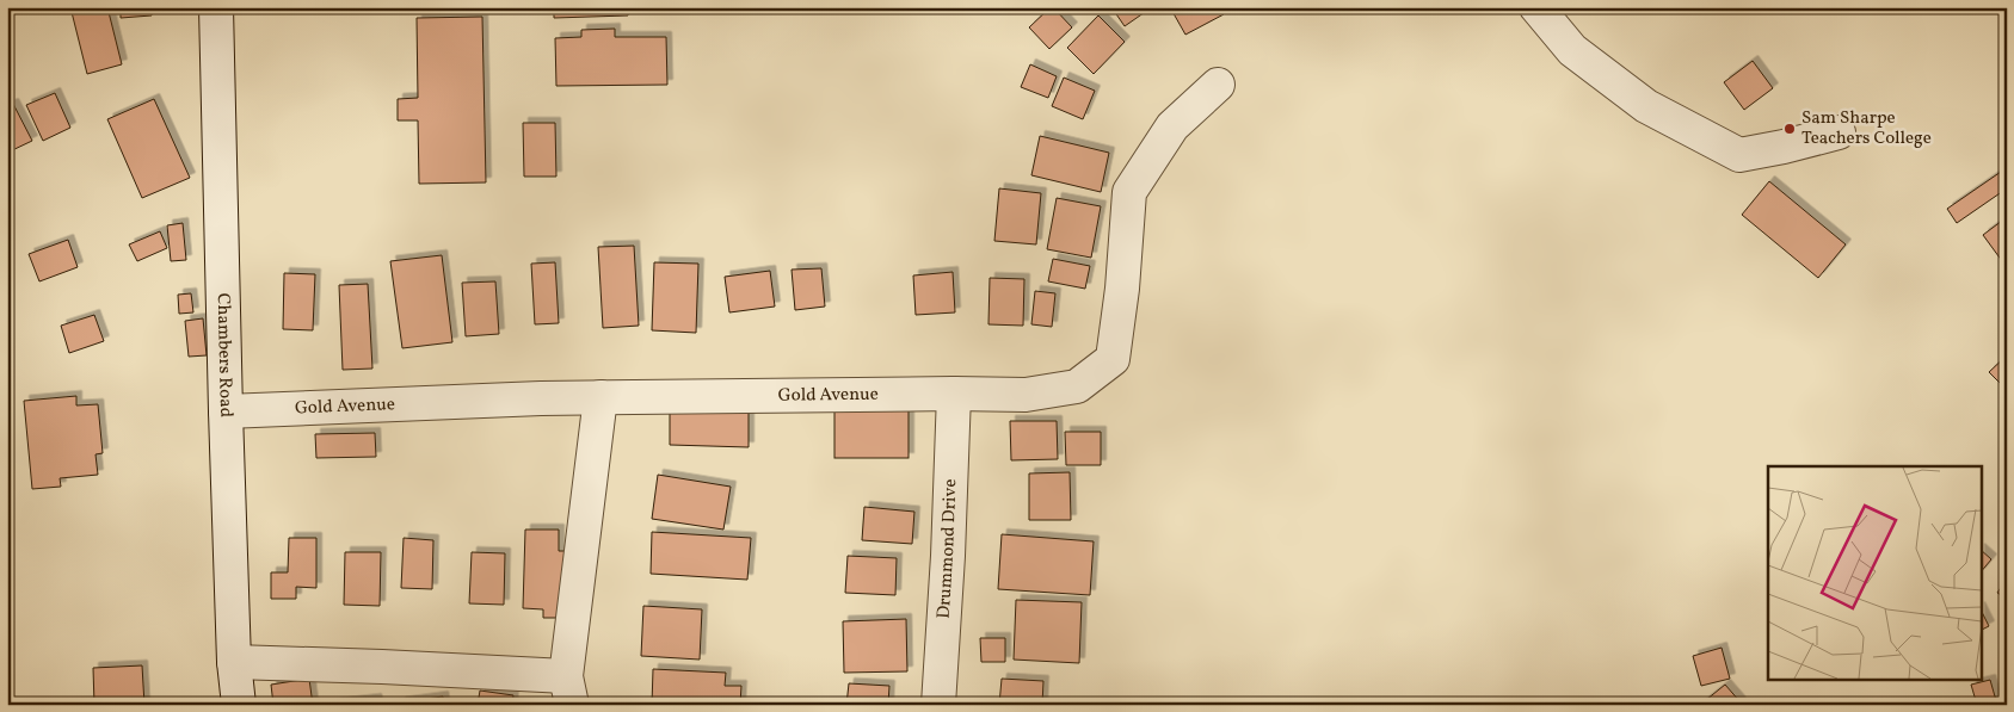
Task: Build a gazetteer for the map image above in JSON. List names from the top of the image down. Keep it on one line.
{"streets":{"street":["Chambers Road","Gold Avenue","Drummond Drive"]},"crossings":[["Chambers Road","Gold Avenue"],["Gold Avenue","Drummond Drive"]],"places":["Sam Sharpe Teachers College"]}
